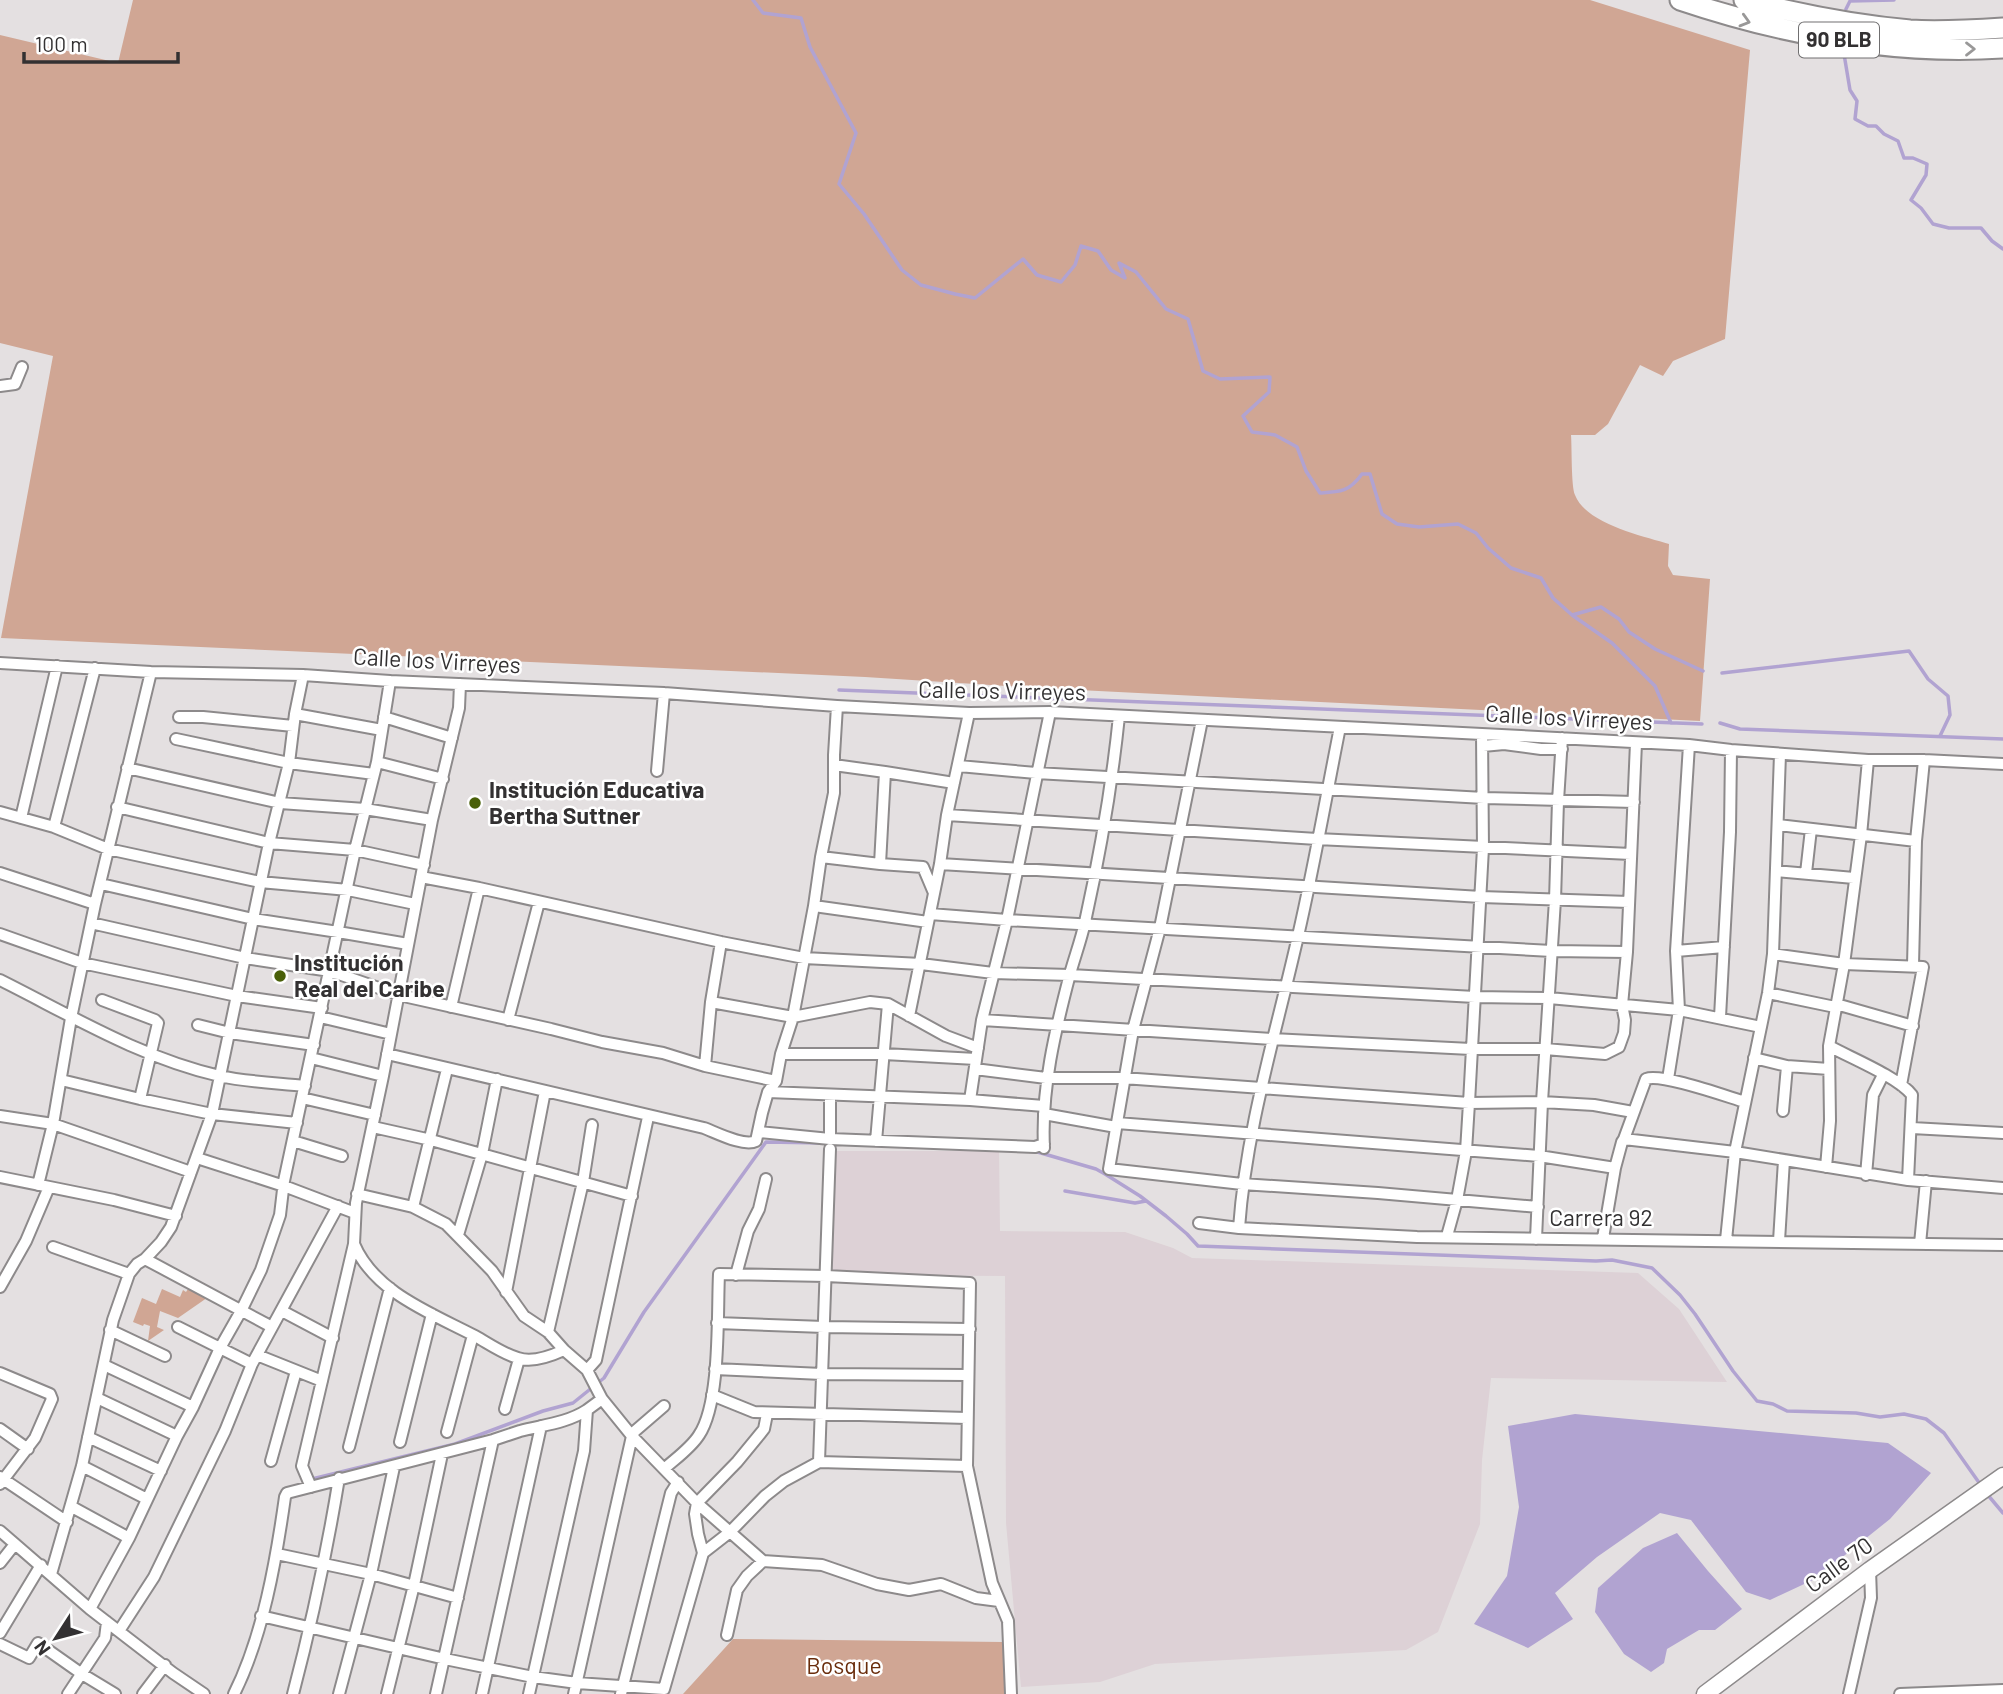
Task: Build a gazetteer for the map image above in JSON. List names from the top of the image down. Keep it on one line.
{"streets":{"highway":["90 BLB"],"street":["Calle los Virreyes","Carrera 92","Calle 70"]},"parks":["Bosque"],"places":["Institución Educativa Bertha Suttner","Institución Real del Caribe"],"scale_bar":"100 m","north":"bottom left"}
